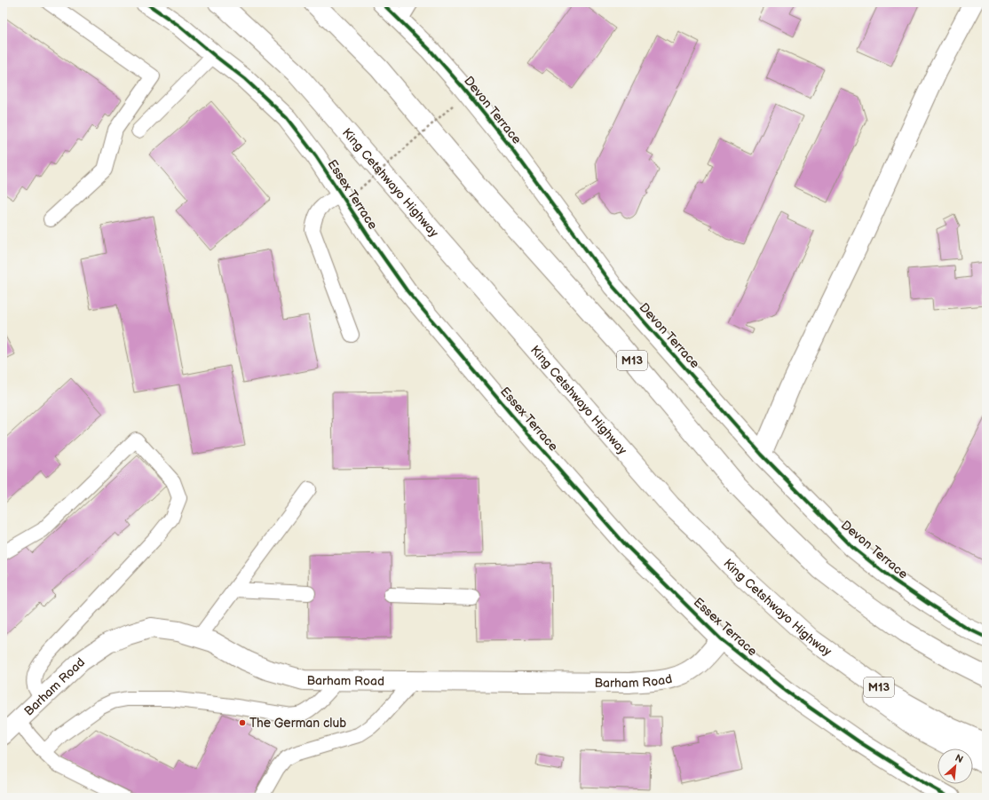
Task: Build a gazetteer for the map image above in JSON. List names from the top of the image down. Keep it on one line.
{"streets":{"main road":["Devon Terrace","King Cetshwayo Highway","Essex Terrace","M13","Barham Road"]},"crossings":[["Essex Terrace","Barham Road"]],"places":["The German club"],"north":"top right"}
